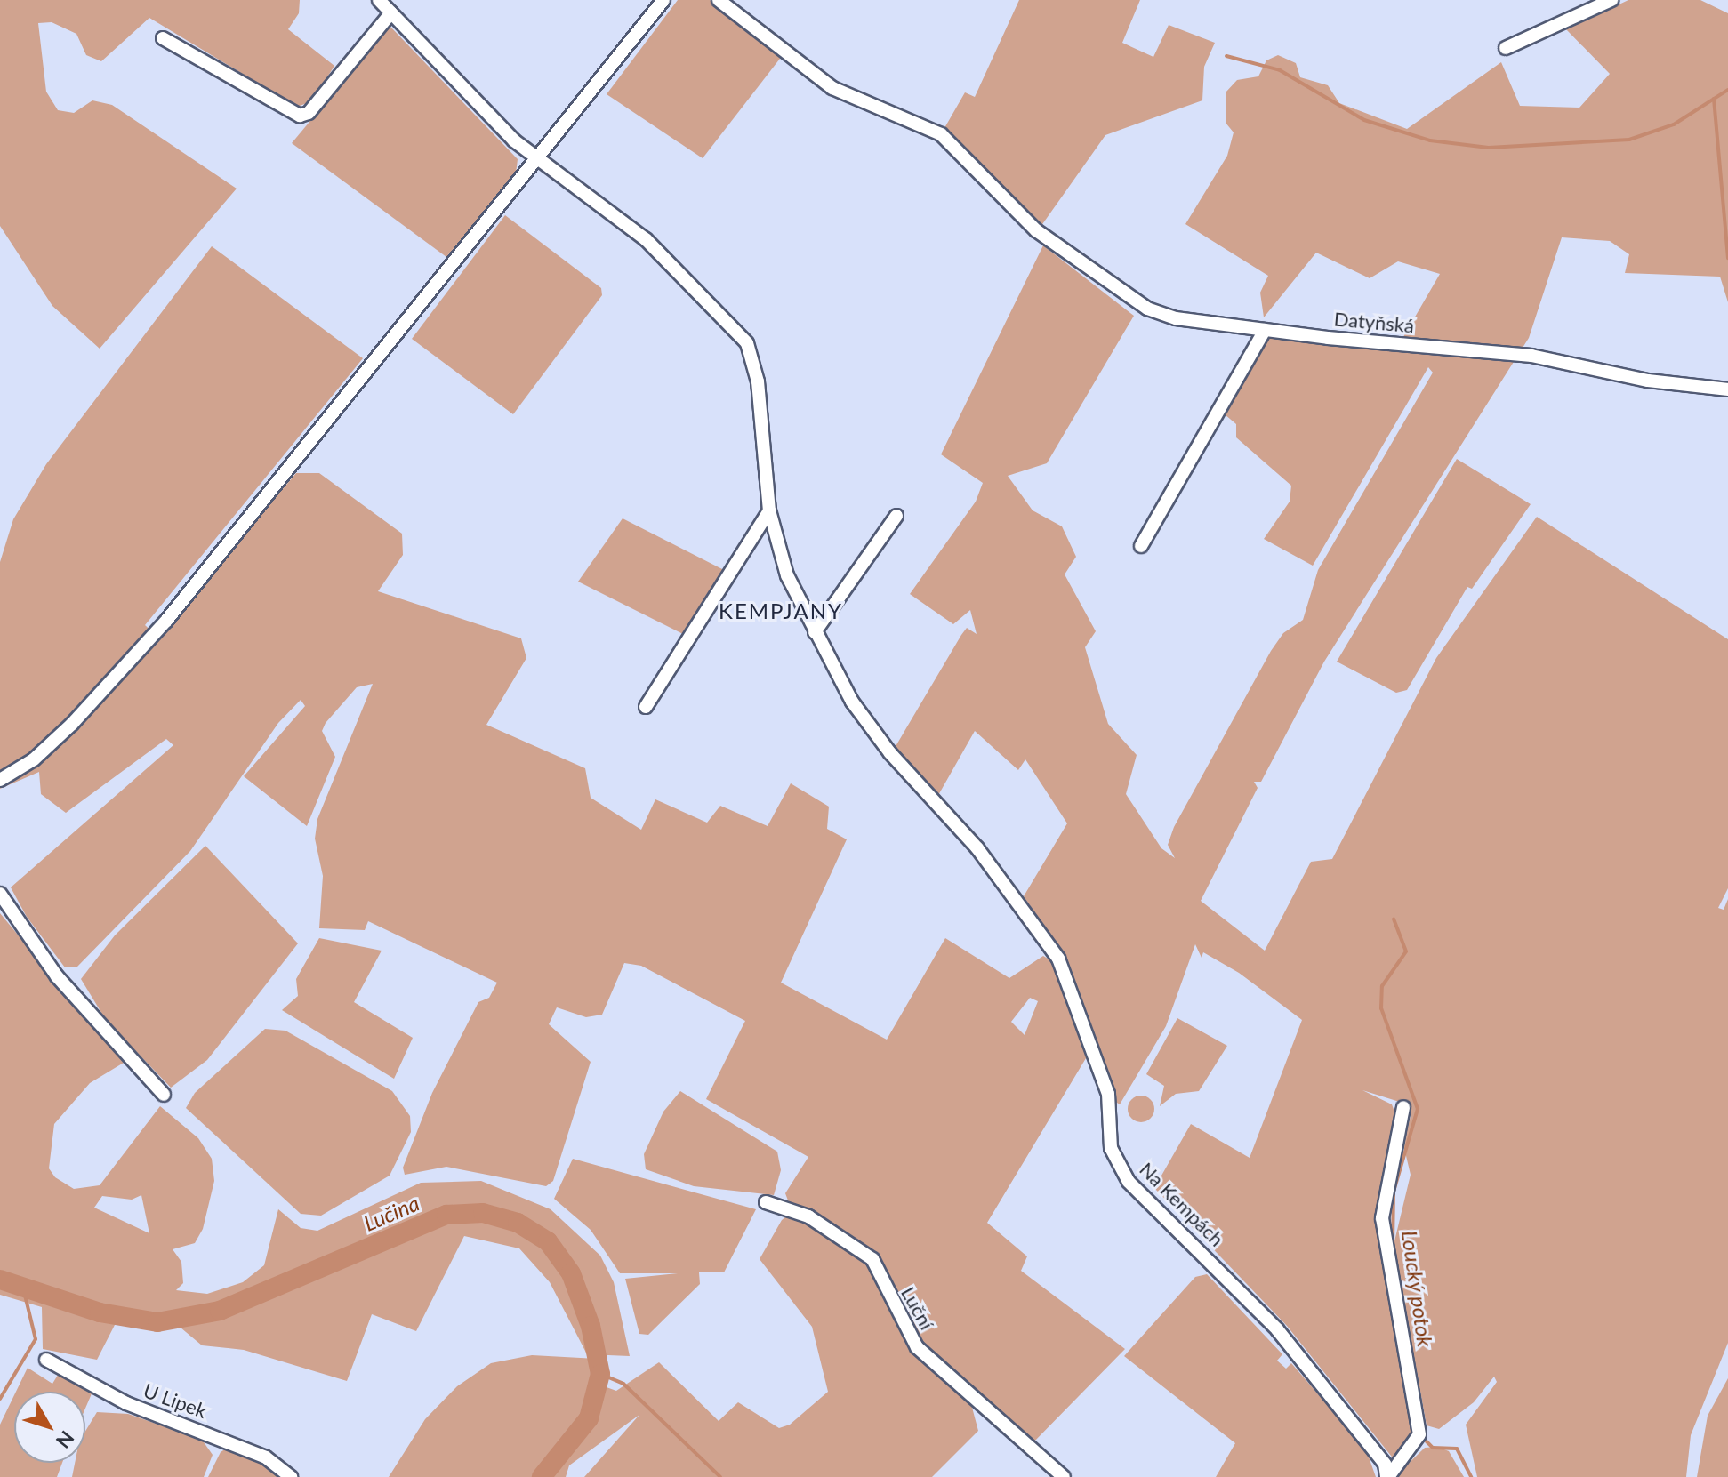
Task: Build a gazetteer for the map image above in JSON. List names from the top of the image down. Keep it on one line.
{"streets":{"street":["Datyňská","Na Kempách","Luční","U Lipek"]},"districts":["KEMPJANY"],"water":["Lučina","Loucký potok"],"north":"bottom right"}
